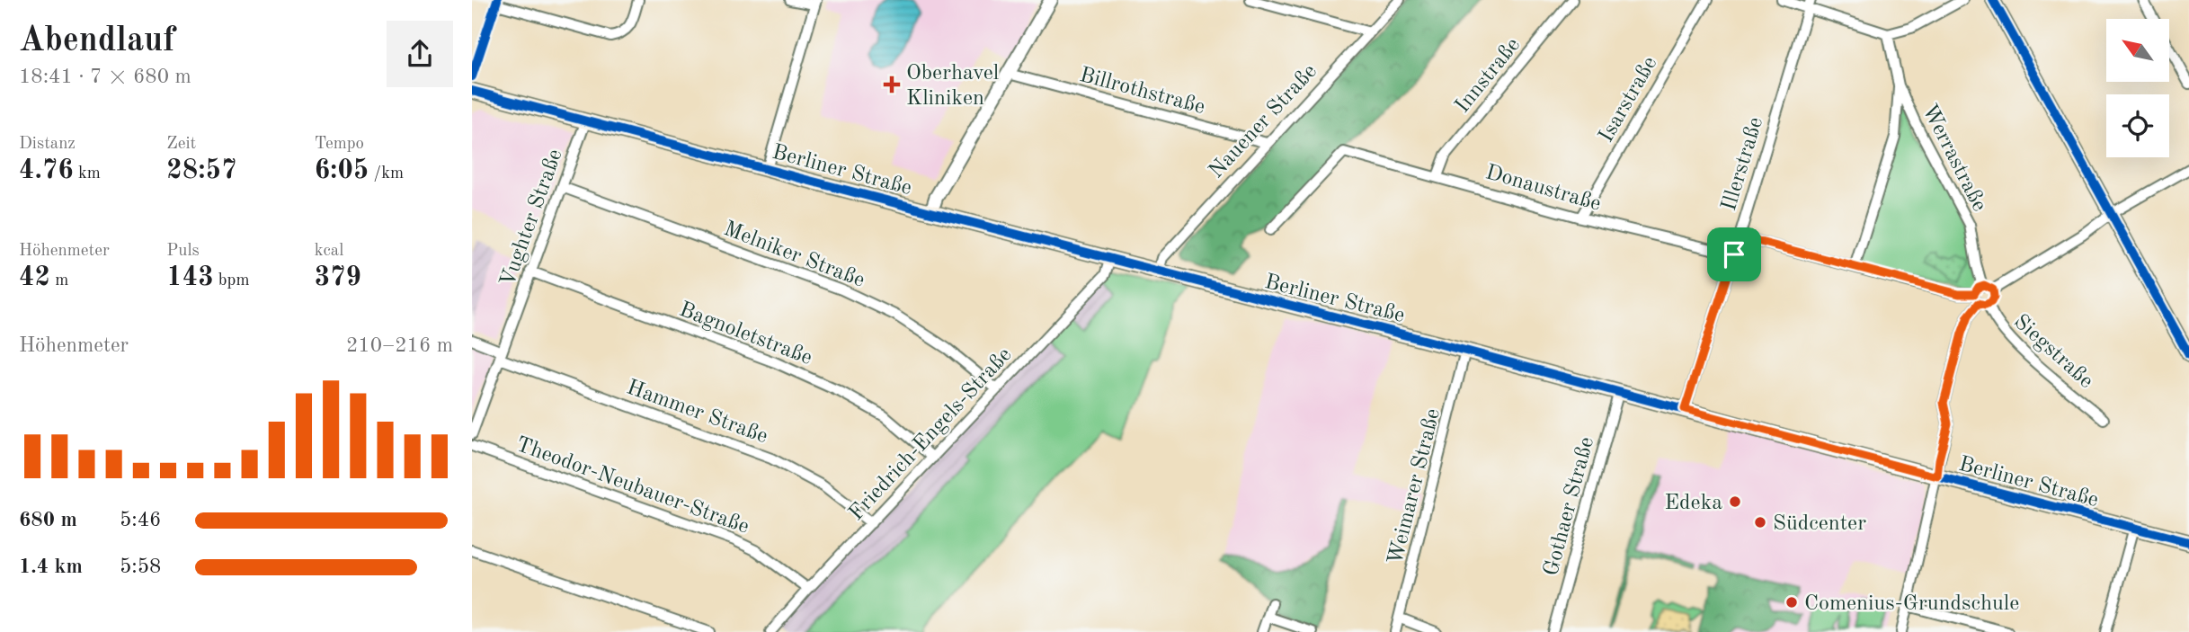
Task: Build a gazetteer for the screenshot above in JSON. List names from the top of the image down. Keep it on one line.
{"streets":{"main road":["Berliner Straße"],"street":["Innstraße","Billrothstraße","Isarstraße","Nauener Straße","Werrastraße","Illerstraße","Donaustraße","Vughter Straße","Melniker Straße","Bagnoletstraße","Siegstraße","Hammer Straße","Friedrich-Engels-Straße","Theodor-Neubauer-Straße","Weimarer Straße","Gothaer Straße"]},"crossings":[["Innstraße","Donaustraße"],["Billrothstraße","Nauener Straße"],["Isarstraße","Donaustraße"],["Nauener Straße","Berliner Straße"],["Illerstraße","Berliner Straße"],["Illerstraße","Donaustraße"],["Berliner Straße","Vughter Straße"],["Berliner Straße","Friedrich-Engels-Straße"],["Berliner Straße","Weimarer Straße"],["Berliner Straße","Gothaer Straße"],["Vughter Straße","Melniker Straße"],["Vughter Straße","Bagnoletstraße"],["Vughter Straße","Hammer Straße"],["Melniker Straße","Friedrich-Engels-Straße"],["Bagnoletstraße","Friedrich-Engels-Straße"],["Hammer Straße","Friedrich-Engels-Straße"],["Friedrich-Engels-Straße","Theodor-Neubauer-Straße"]],"places":{"health":["Oberhavel Kliniken"],"other":["Edeka","Südcenter","Comenius-Grundschule"]},"north":"top left","page":{"heading":["Abendlauf","18:41 · 7 × 680 m"],"stats":[["Distanz","4.76 km"],["Zeit","28:57"],["Tempo","6:05 /km"],["Höhenmeter","42 m"],["Puls","143 bpm"],["kcal","379"]],"chart":["Höhenmeter","210–216 m"],"list":[{"name":"680 m","note":"5:46"},{"name":"1.4 km","note":"5:58"}]}}
